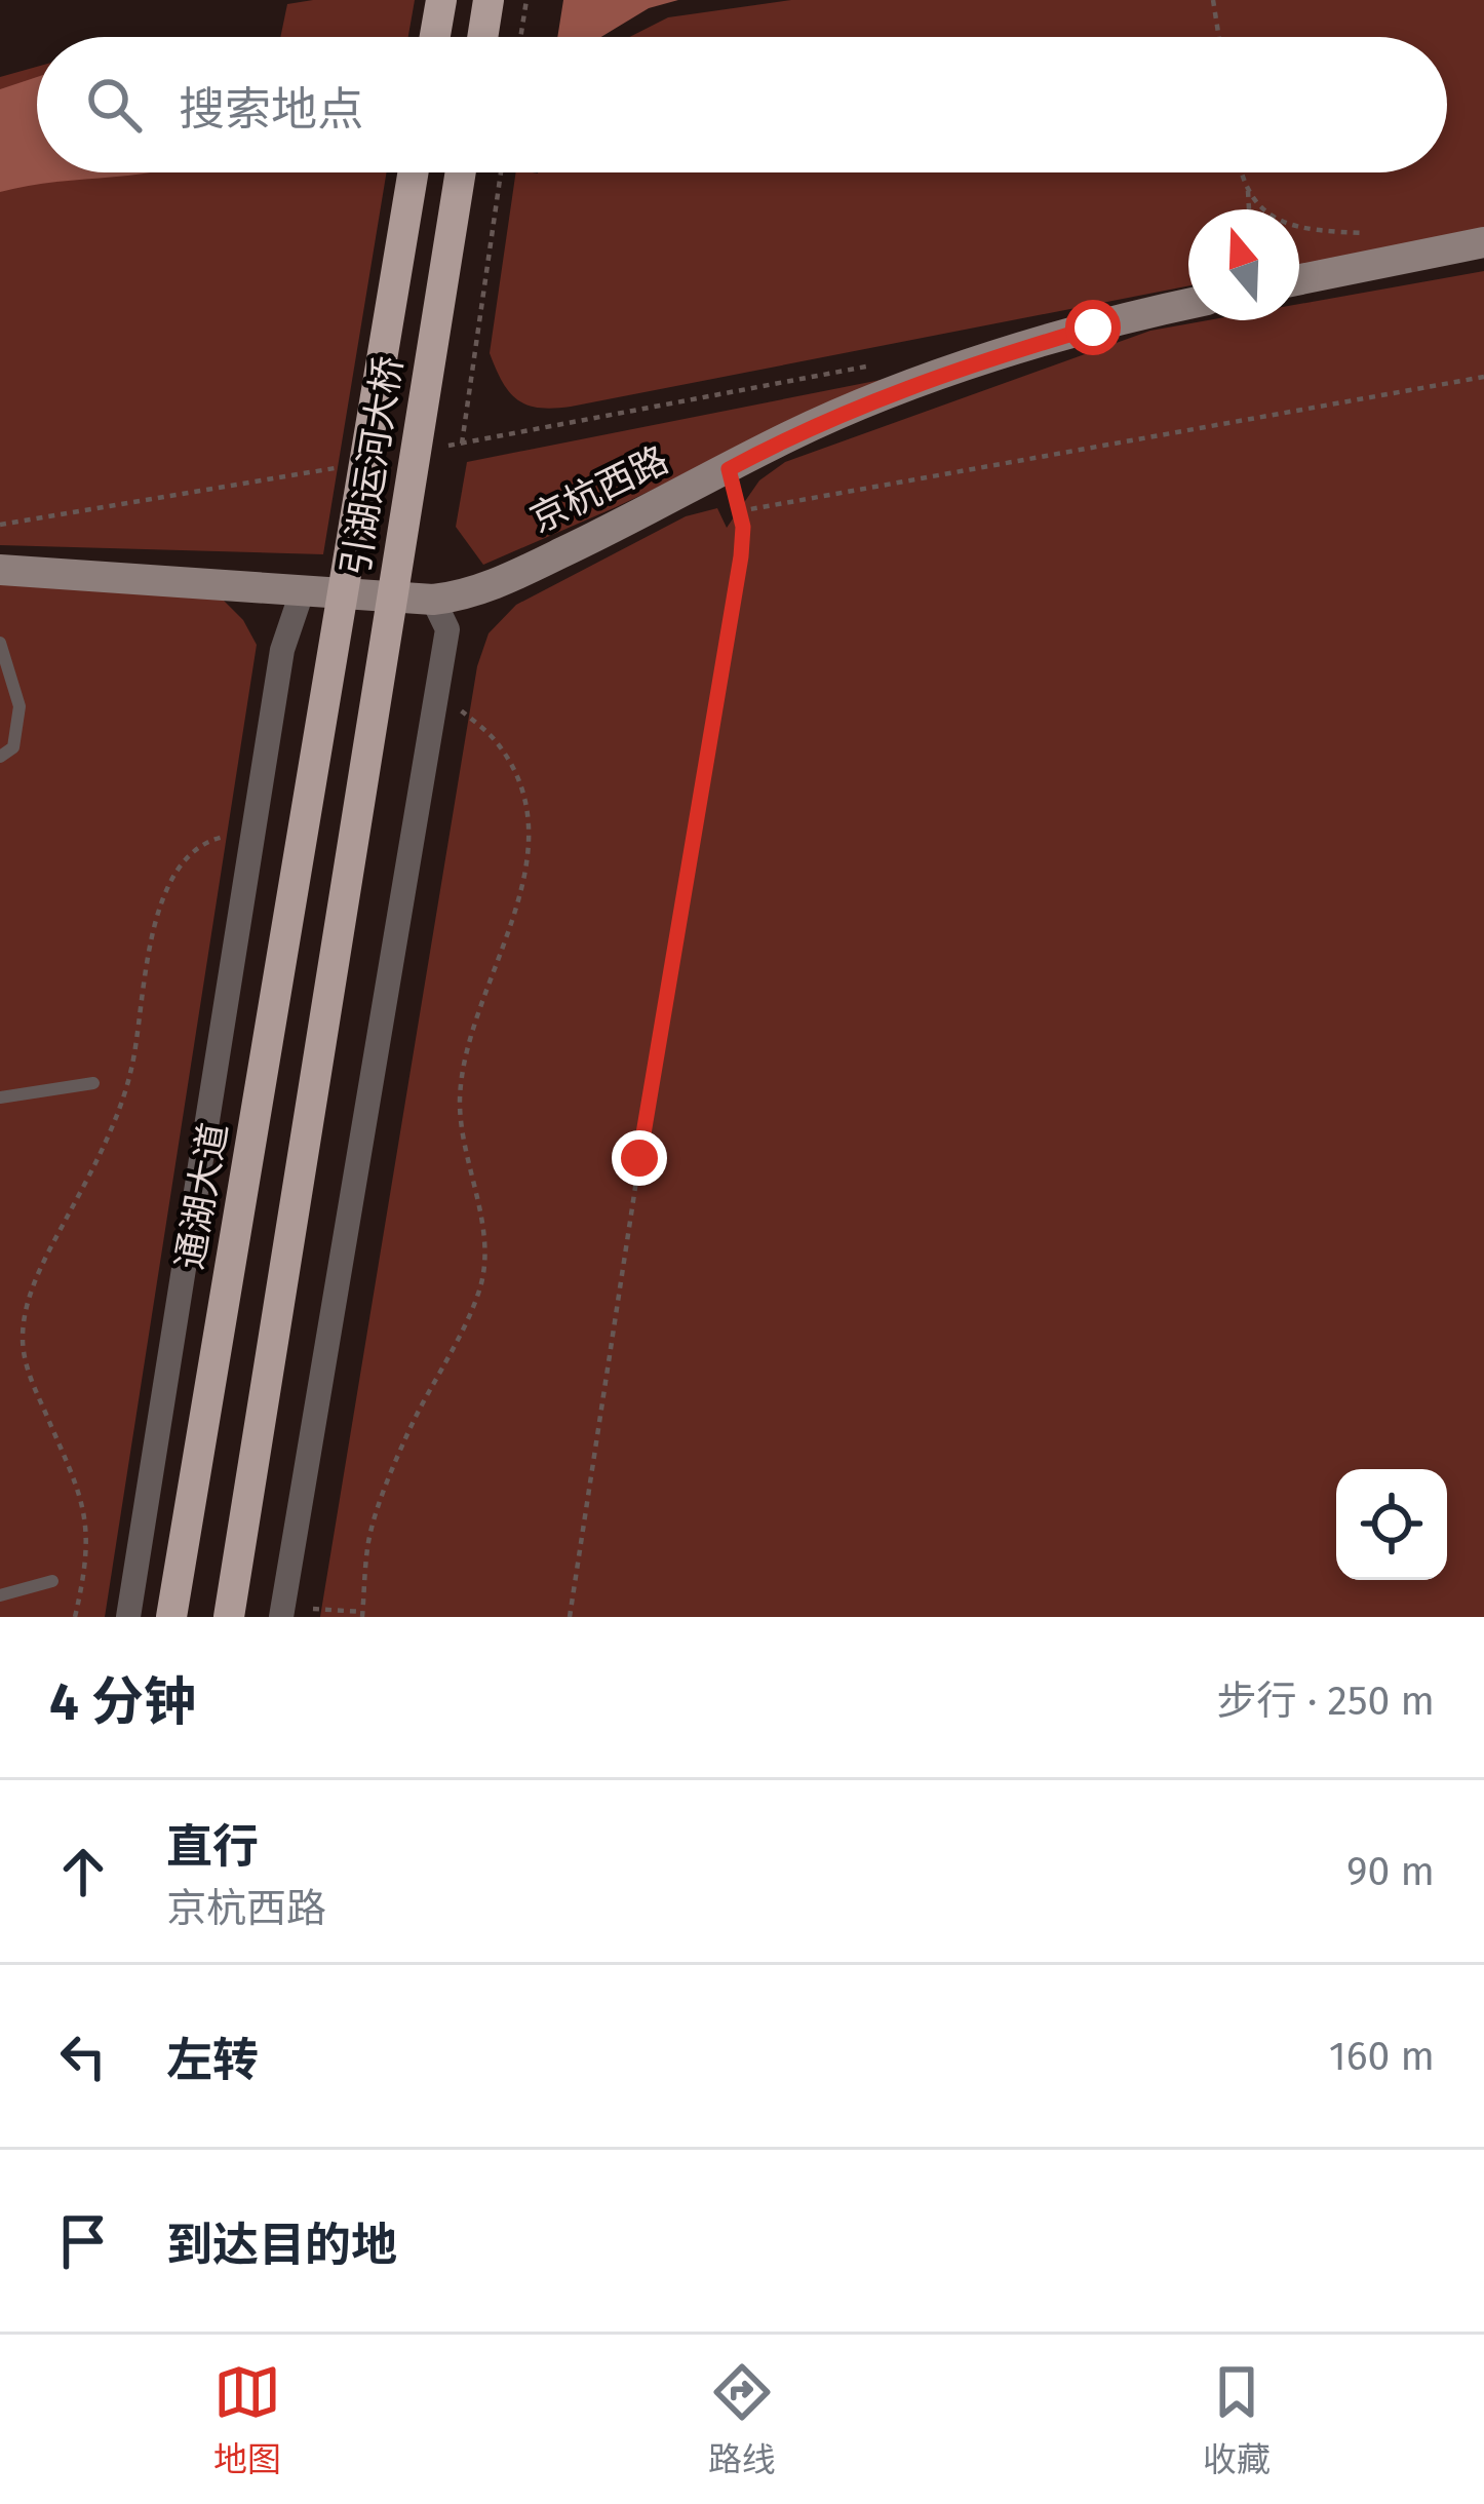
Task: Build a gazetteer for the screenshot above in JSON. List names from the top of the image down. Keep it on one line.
{"streets":{"main road":["引湖运河大桥","京杭西路","通湖大道"]},"crossings":[["引湖运河大桥","通湖大道"]],"north":"top","page":{"search":"搜索地点","heading":["4 分钟","步行 · 250 m"],"list":[["直行","京杭西路","90 m"],["左转","160 m"],"到达目的地"],"nav":["地图","路线","收藏"]}}
